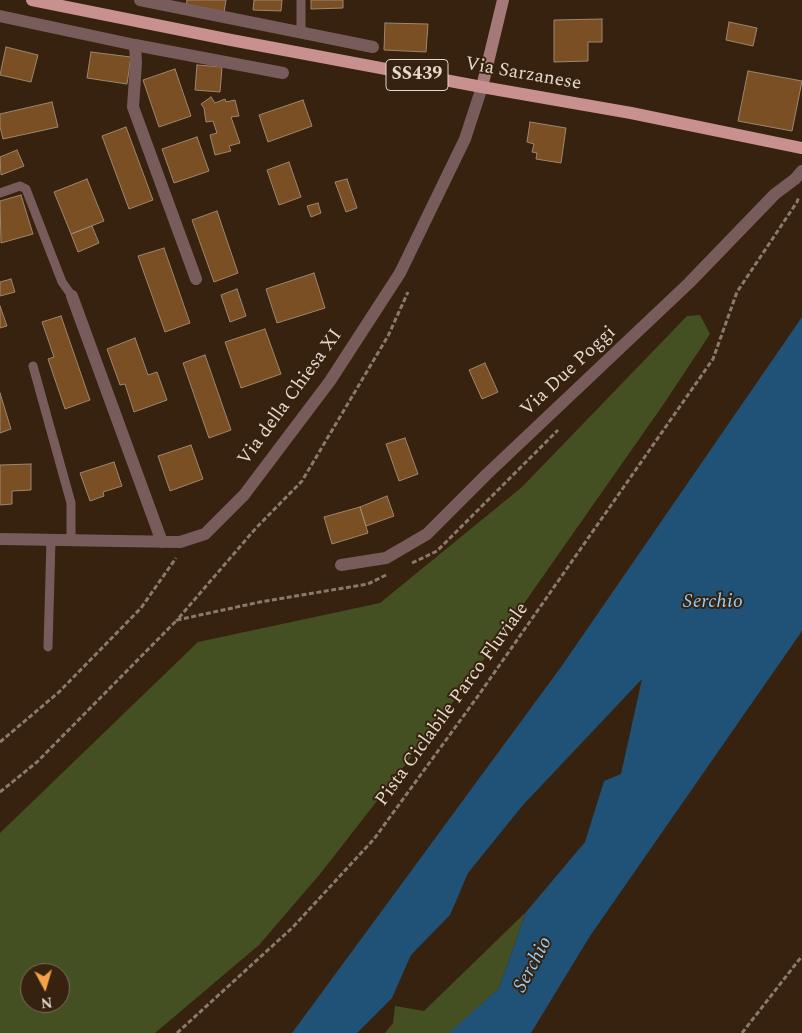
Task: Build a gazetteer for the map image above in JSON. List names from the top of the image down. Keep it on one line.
{"streets":{"main road":["SS439","Via Sarzanese"],"street":["Via Due Poggi","Via della Chiesa XI"],"path":["Pista Ciclabile Parco Fluviale"]},"crossings":[["Via Sarzanese","Via della Chiesa XI"]],"water":["Serchio"],"north":"bottom"}
